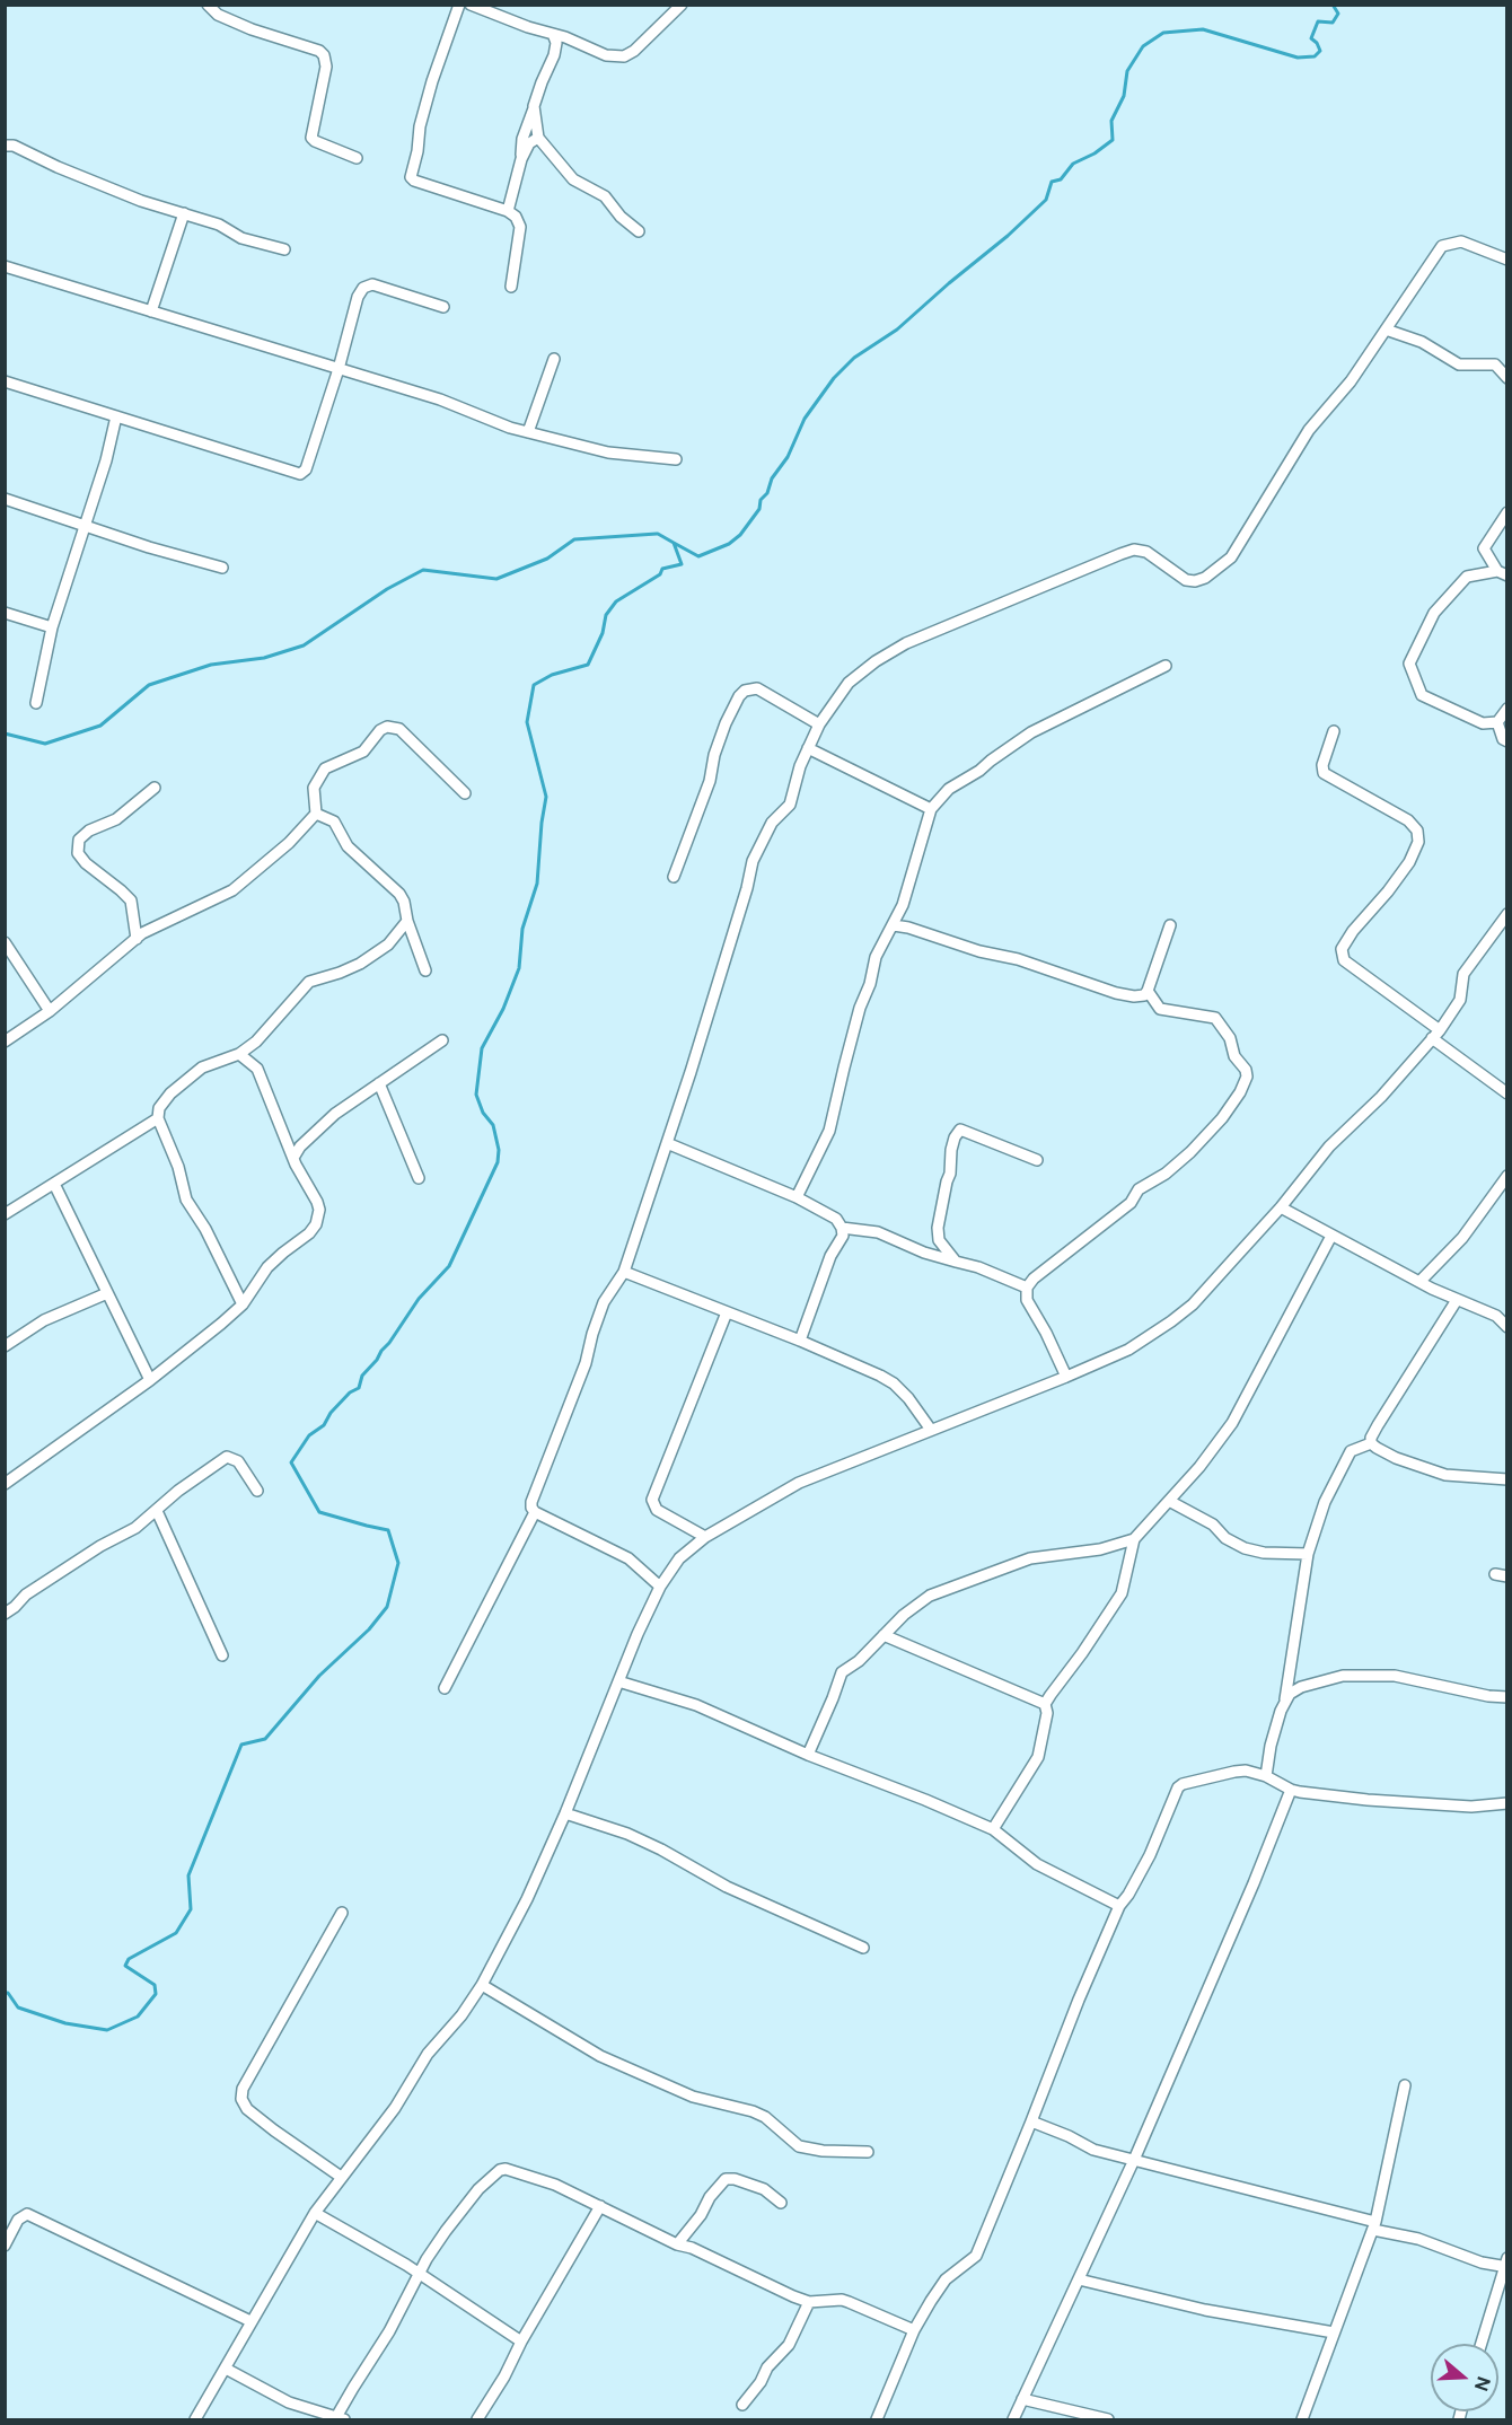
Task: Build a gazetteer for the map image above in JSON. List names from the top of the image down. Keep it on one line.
{"north":"right"}
